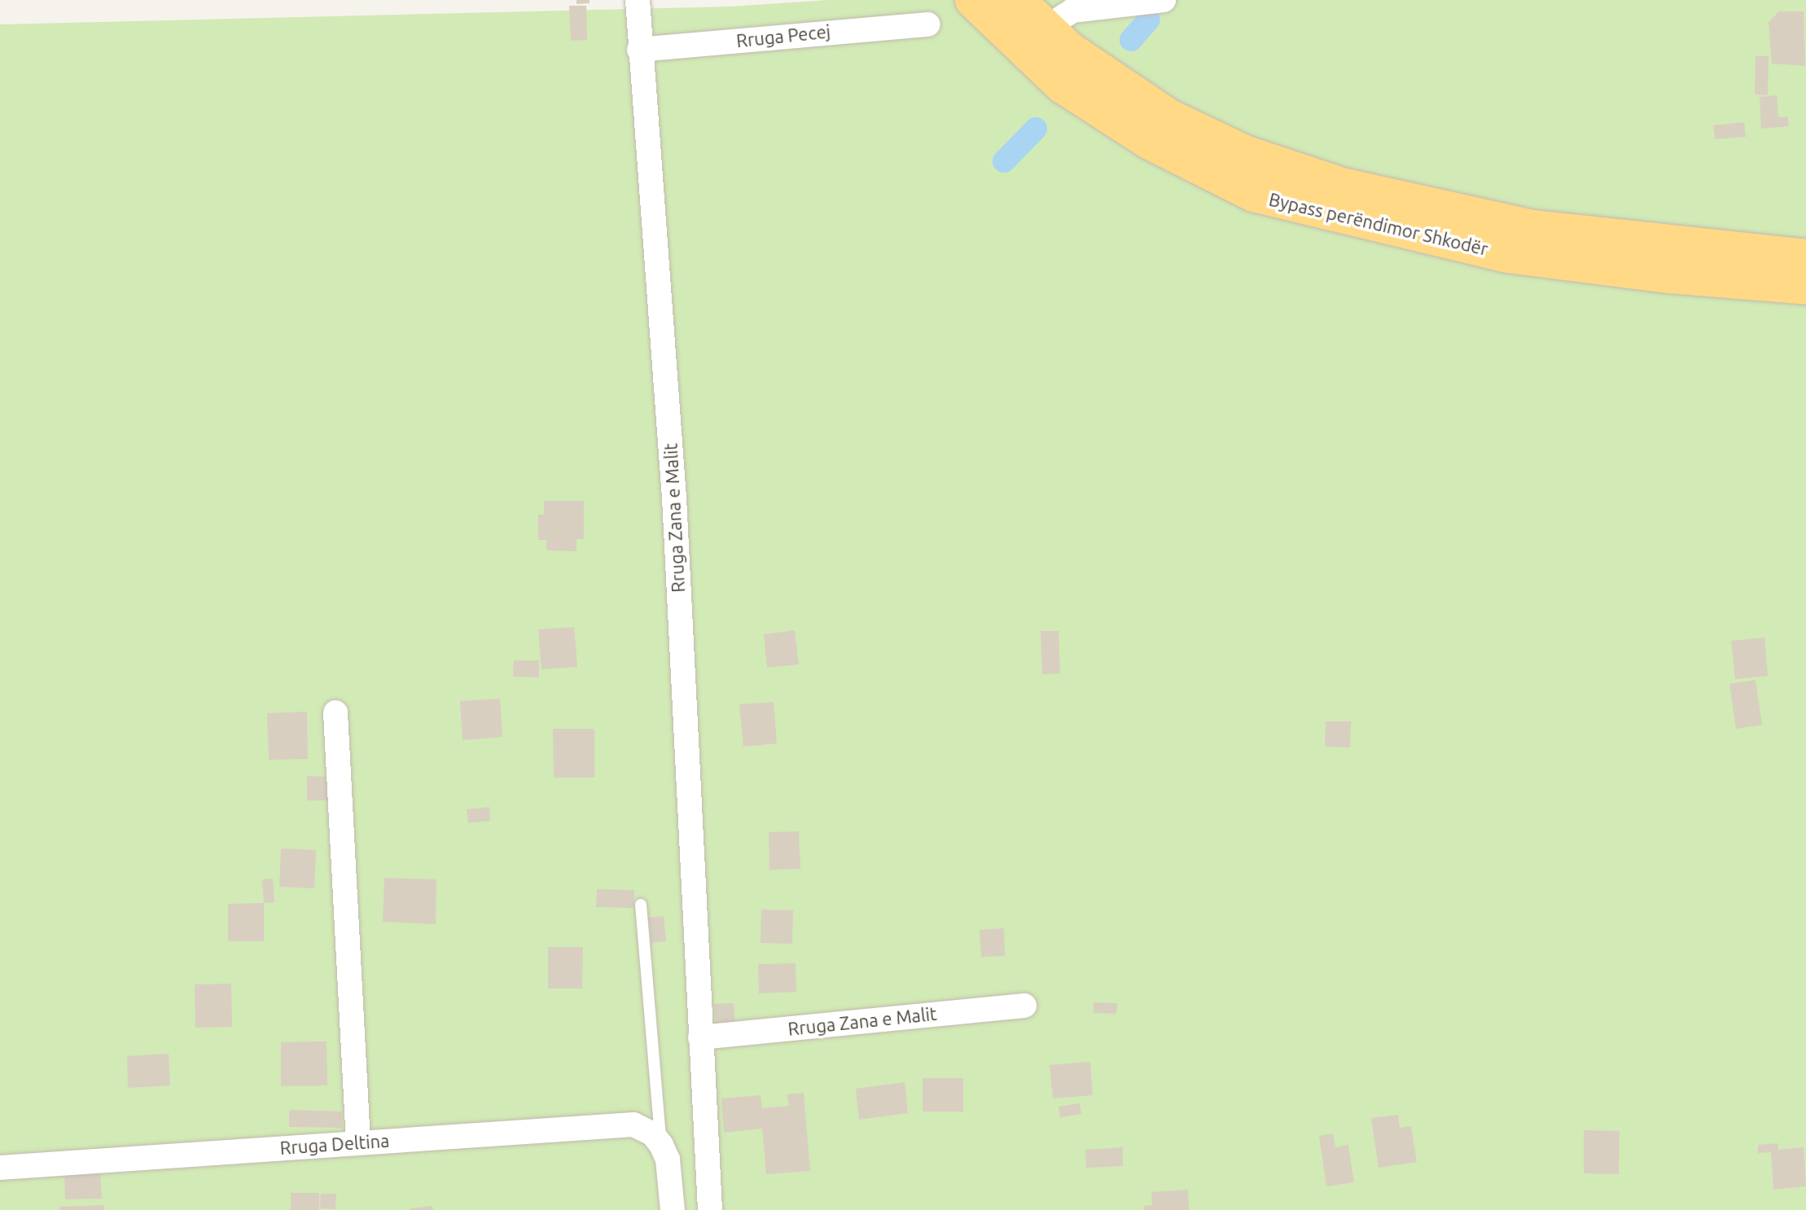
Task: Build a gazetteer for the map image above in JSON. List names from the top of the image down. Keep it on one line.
{"streets":{"highway":["Bypass perëndimor Shkodër"],"street":["Rruga Pecej","Rruga Zana e Malit","Rruga Deltina"]},"crossings":[["Rruga Pecej","Rruga Zana e Malit"]]}
